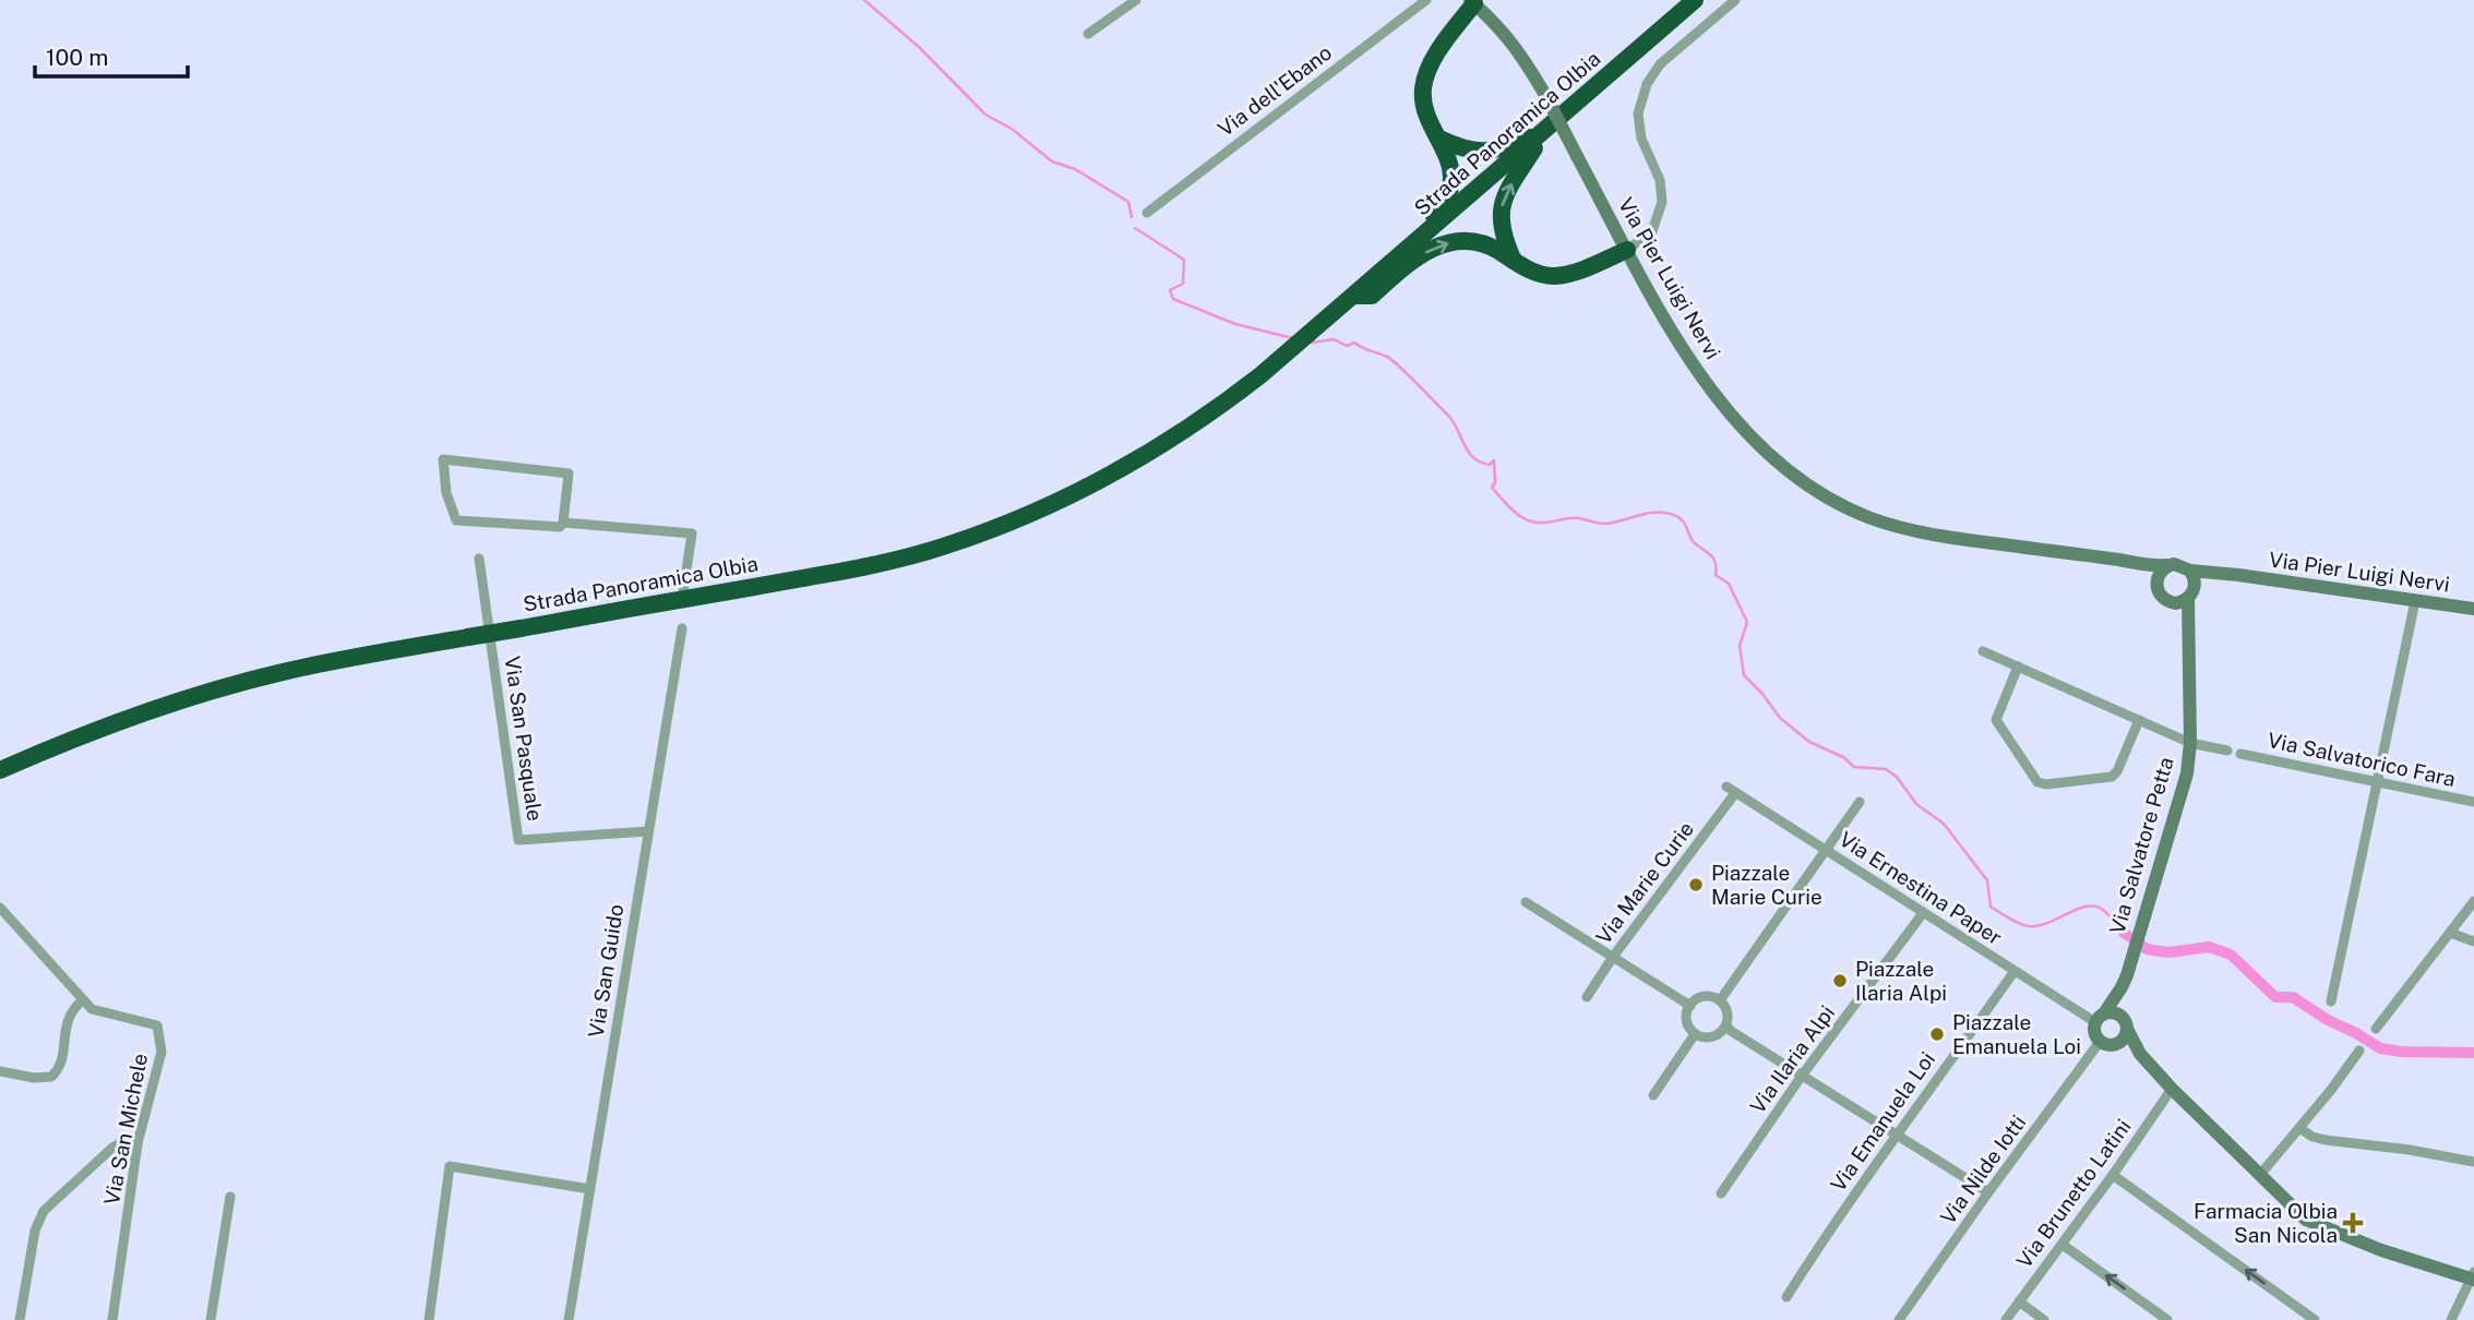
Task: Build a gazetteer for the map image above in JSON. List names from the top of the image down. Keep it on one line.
{"streets":{"highway":["Strada Panoramica Olbia"],"street":["Via dell'Ebano","Via Pier Luigi Nervi","Via San Pasquale","Via Salvatorico Fara","Via Salvatore Petta","Via Marie Curie","Via Ernestina Paper","Via San Guido","Via Ilaria Alpi","Via Emanuela Loi","Via San Michele","Via Nilde Iotti","Via Brunetto Latini"]},"crossings":[["Via Pier Luigi Nervi","Via Salvatore Petta"],["Via San Pasquale","Via San Guido"],["Via Salvatore Petta","Via Ernestina Paper"],["Via Salvatore Petta","Via Nilde Iotti"],["Via Salvatore Petta","Via Brunetto Latini"],["Via Marie Curie","Via Ernestina Paper"],["Via Ernestina Paper","Via Ilaria Alpi"],["Via Ernestina Paper","Via Emanuela Loi"],["Via Ernestina Paper","Via Nilde Iotti"]],"places":{"other":["Piazzale Marie Curie","Piazzale Ilaria Alpi","Piazzale Emanuela Loi"],"health":["Farmacia Olbia San Nicola"]},"scale_bar":"100 m"}
